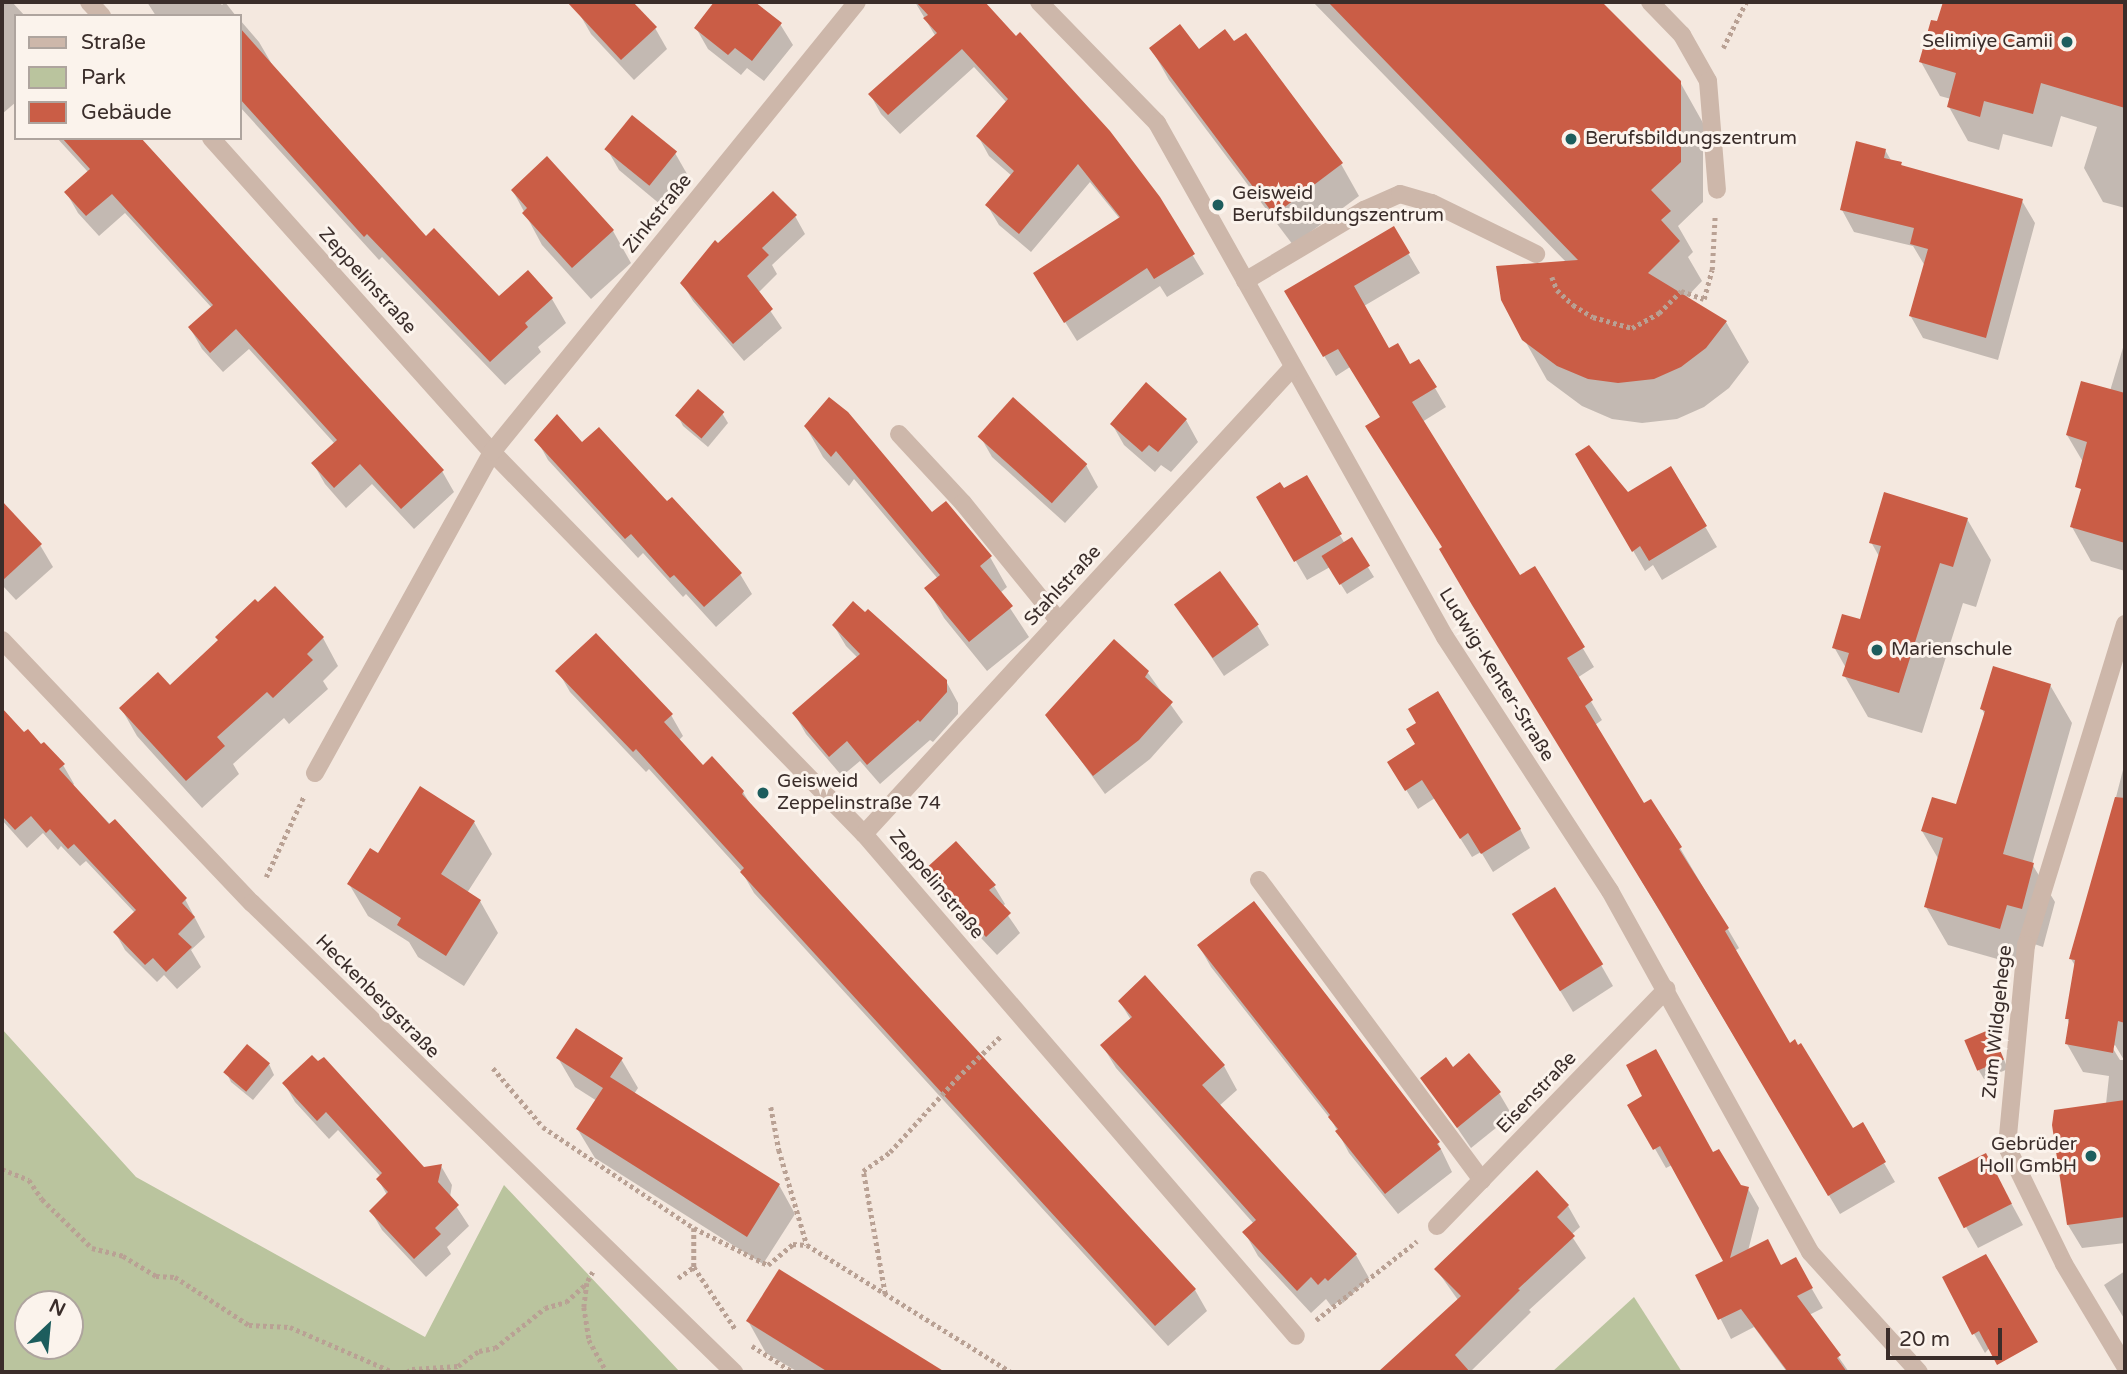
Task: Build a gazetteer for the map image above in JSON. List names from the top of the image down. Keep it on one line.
{"streets":{"street":["Zinkstraße","Zeppelinstraße","Stahlstraße","Ludwig-Kenter-Straße","Heckenbergstraße","Zum Wildgehege","Eisenstraße"]},"crossings":[["Zinkstraße","Zeppelinstraße"],["Zeppelinstraße","Stahlstraße"],["Stahlstraße","Ludwig-Kenter-Straße"],["Ludwig-Kenter-Straße","Eisenstraße"]],"places":["Selimiye Camii","Berufsbildungszentrum","Geisweid Berufsbildungszentrum","Marienschule","Geisweid Zeppelinstraße 74","Gebrüder Holl GmbH"],"legend":["Straße","Park","Gebäude"],"scale_bar":"20 m","north":"top right"}
